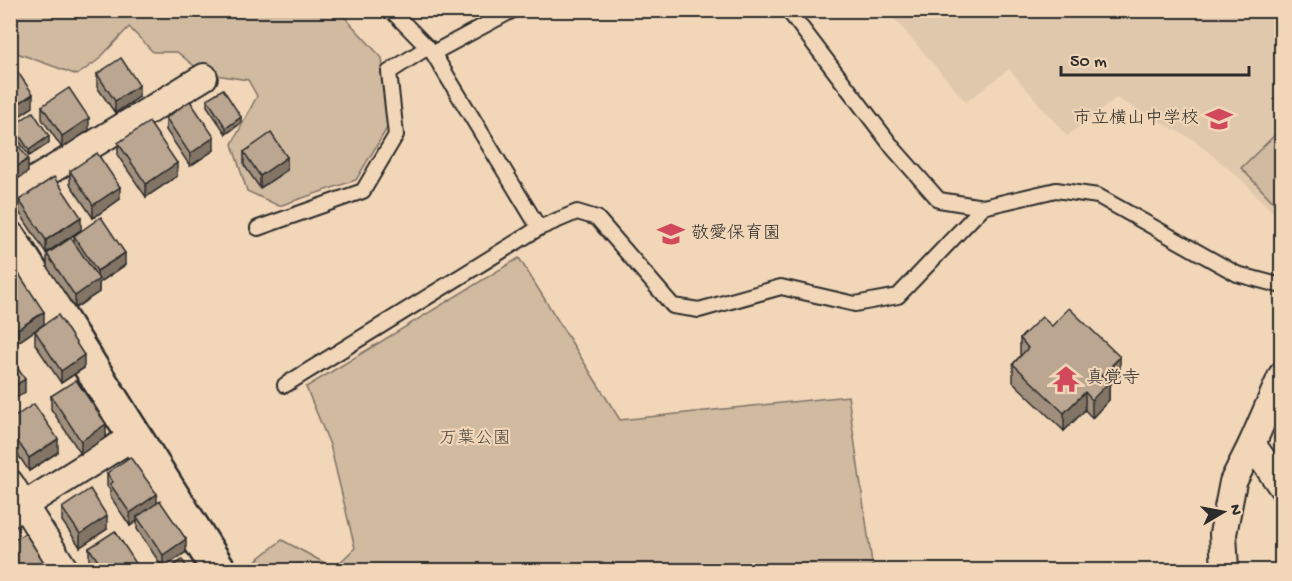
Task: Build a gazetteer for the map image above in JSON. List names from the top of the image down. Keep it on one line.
{"parks":["万葉公園"],"places":{"school or university":["市立横山中学校","敬愛保育園"],"temple":["真覚寺"]},"scale_bar":"50 m","north":"right"}
